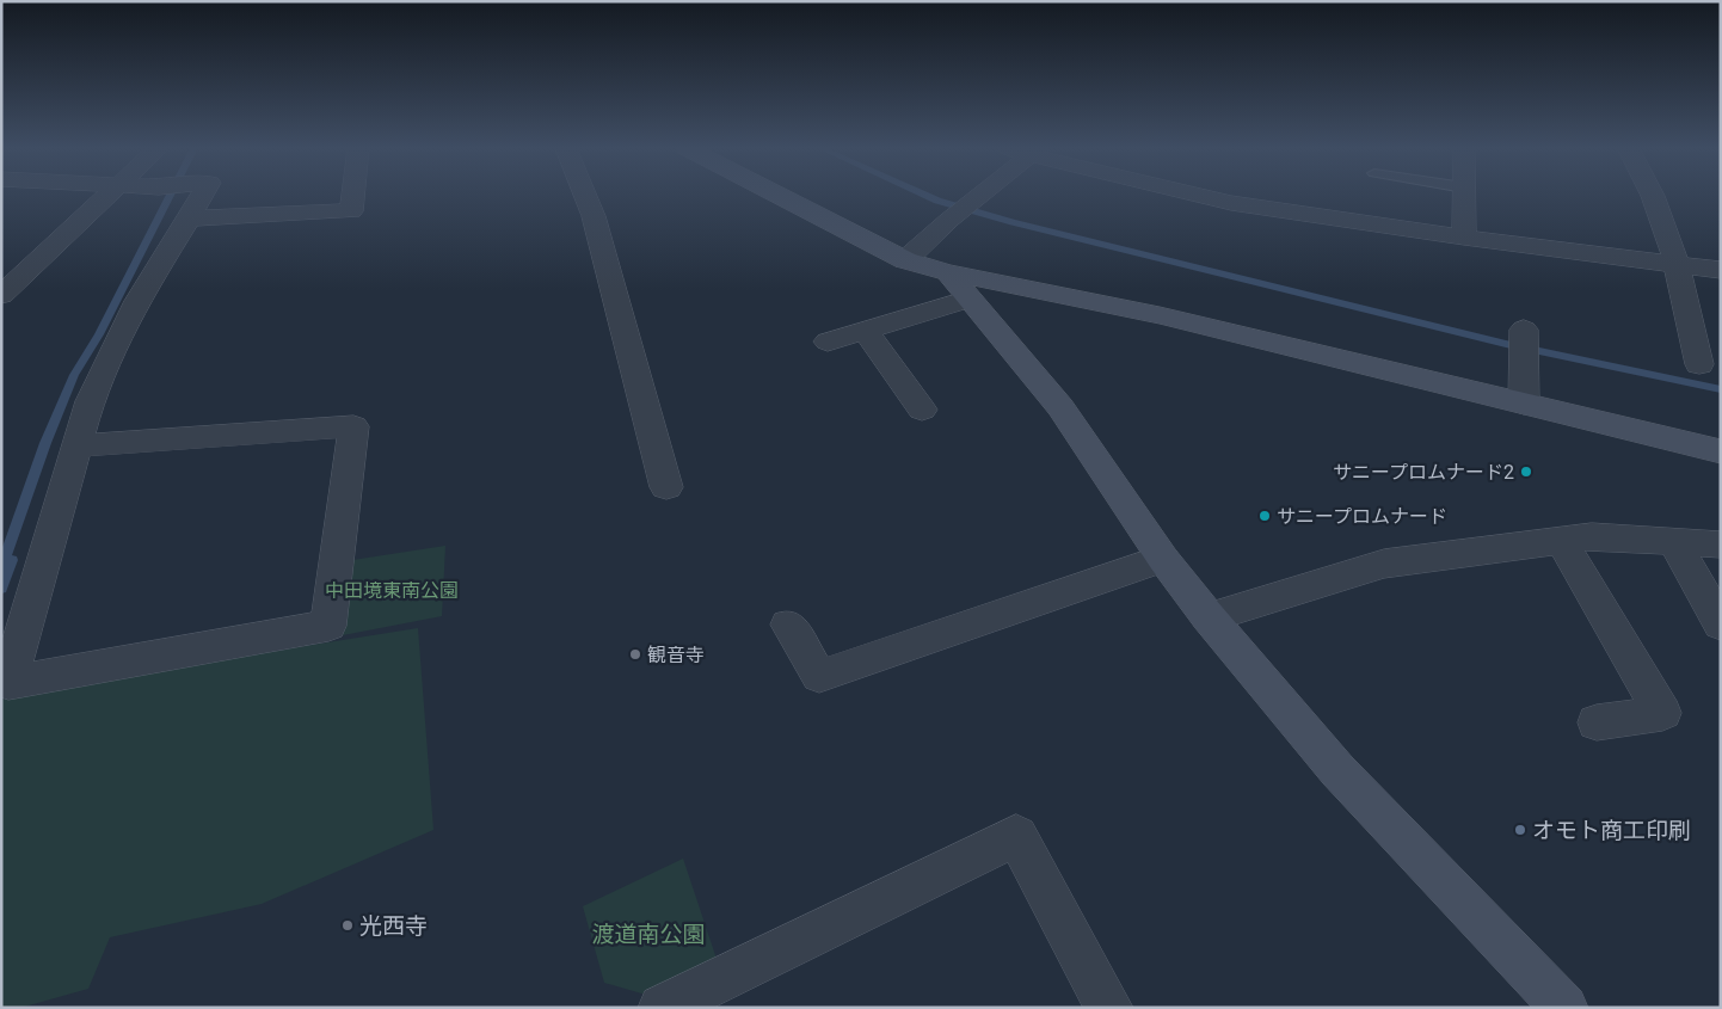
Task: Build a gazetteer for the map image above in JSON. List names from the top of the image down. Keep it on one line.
{"parks":["中田境東南公園","渡道南公園"],"places":["サニープロムナード2","サニープロムナード","観音寺","オモト商工印刷","光西寺"]}
